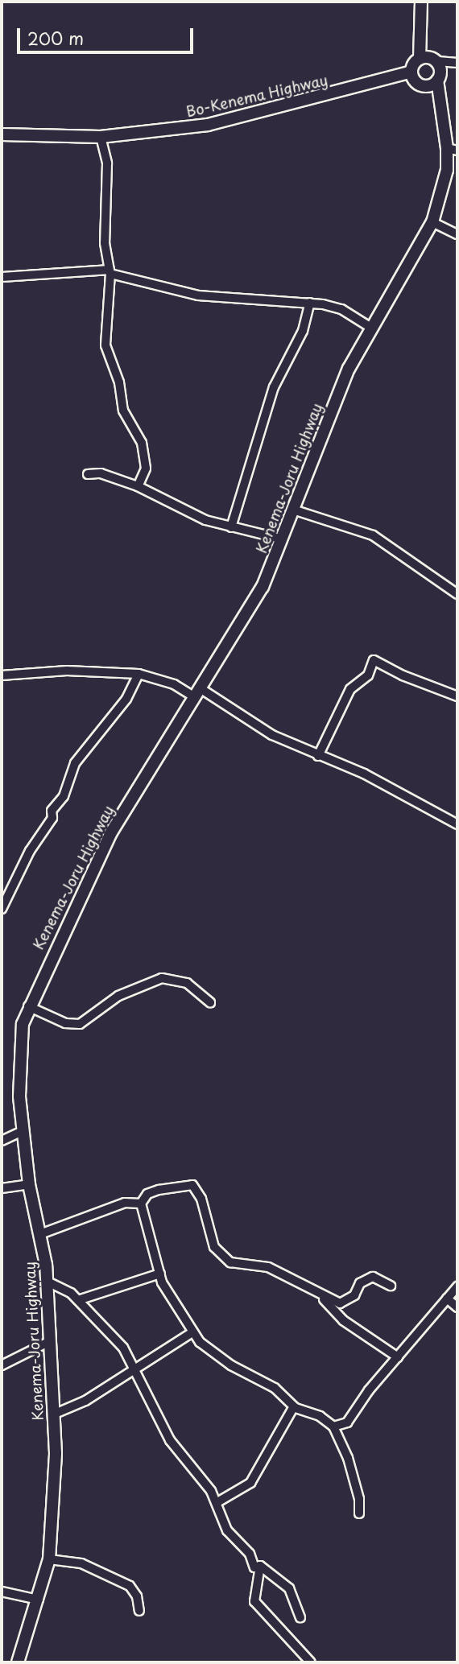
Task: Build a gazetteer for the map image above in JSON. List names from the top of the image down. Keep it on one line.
{"streets":{"highway":["Bo-Kenema Highway","Kenema-Joru Highway"]},"scale_bar":"200 m"}
